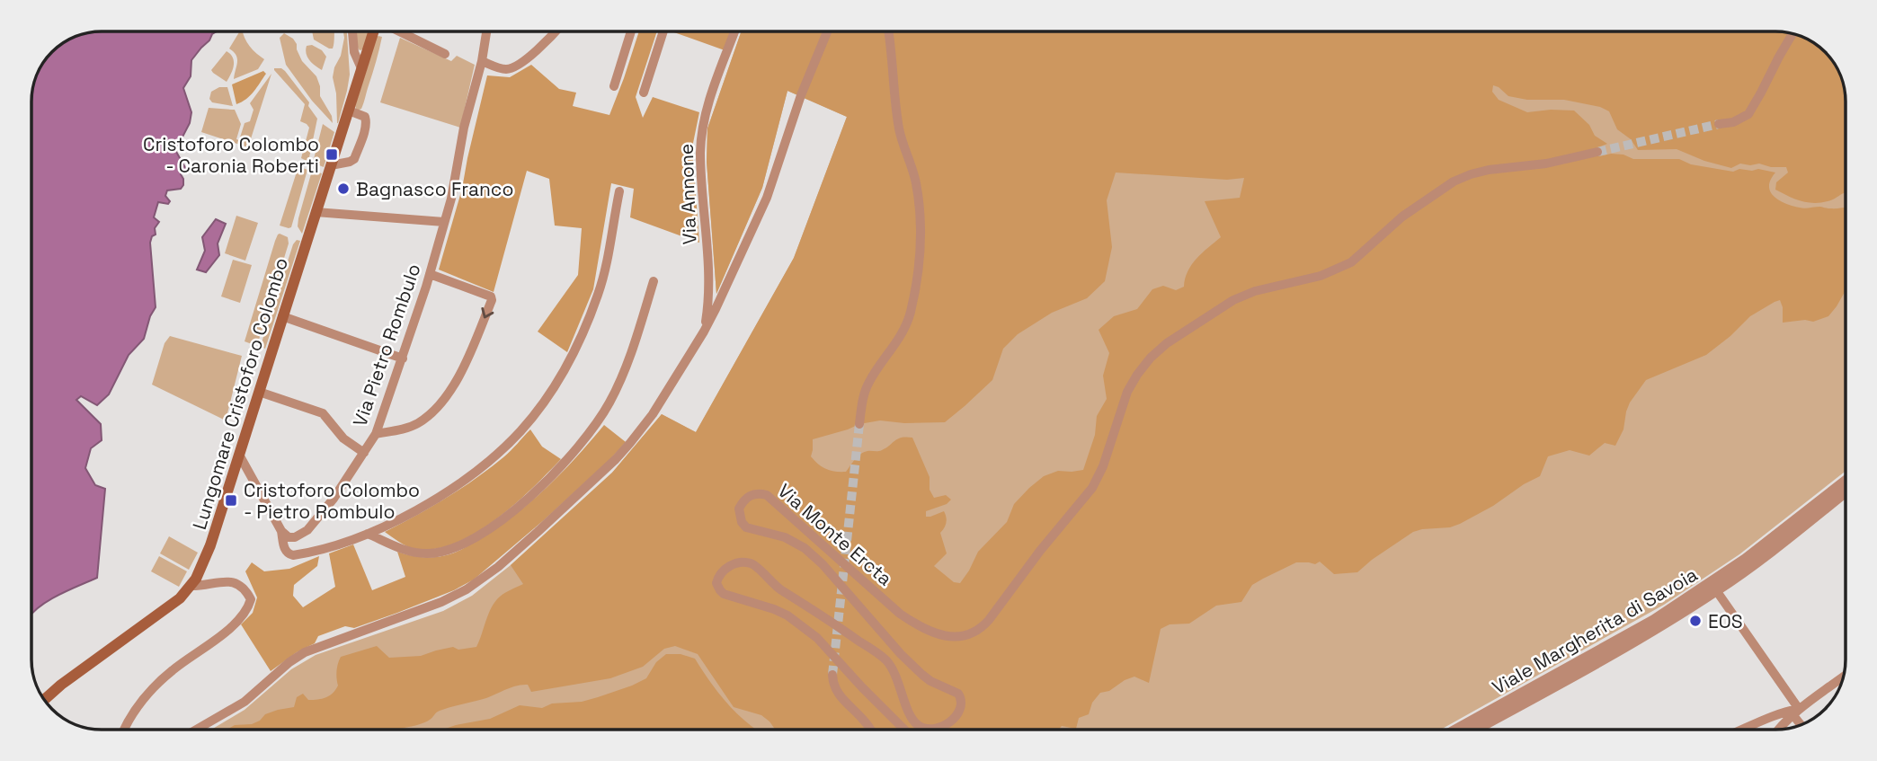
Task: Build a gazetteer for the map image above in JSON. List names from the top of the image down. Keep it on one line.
{"streets":{"main road":["Lungomare Cristoforo Colombo"],"street":["Via Annone","Via Pietro Rombulo","Via Monte Ercta","Viale Margherita di Savoia"]},"places":{"transit":["Cristoforo Colombo - Caronia Roberti","Cristoforo Colombo - Pietro Rombulo"],"other":["Bagnasco Franco","EOS"]}}
